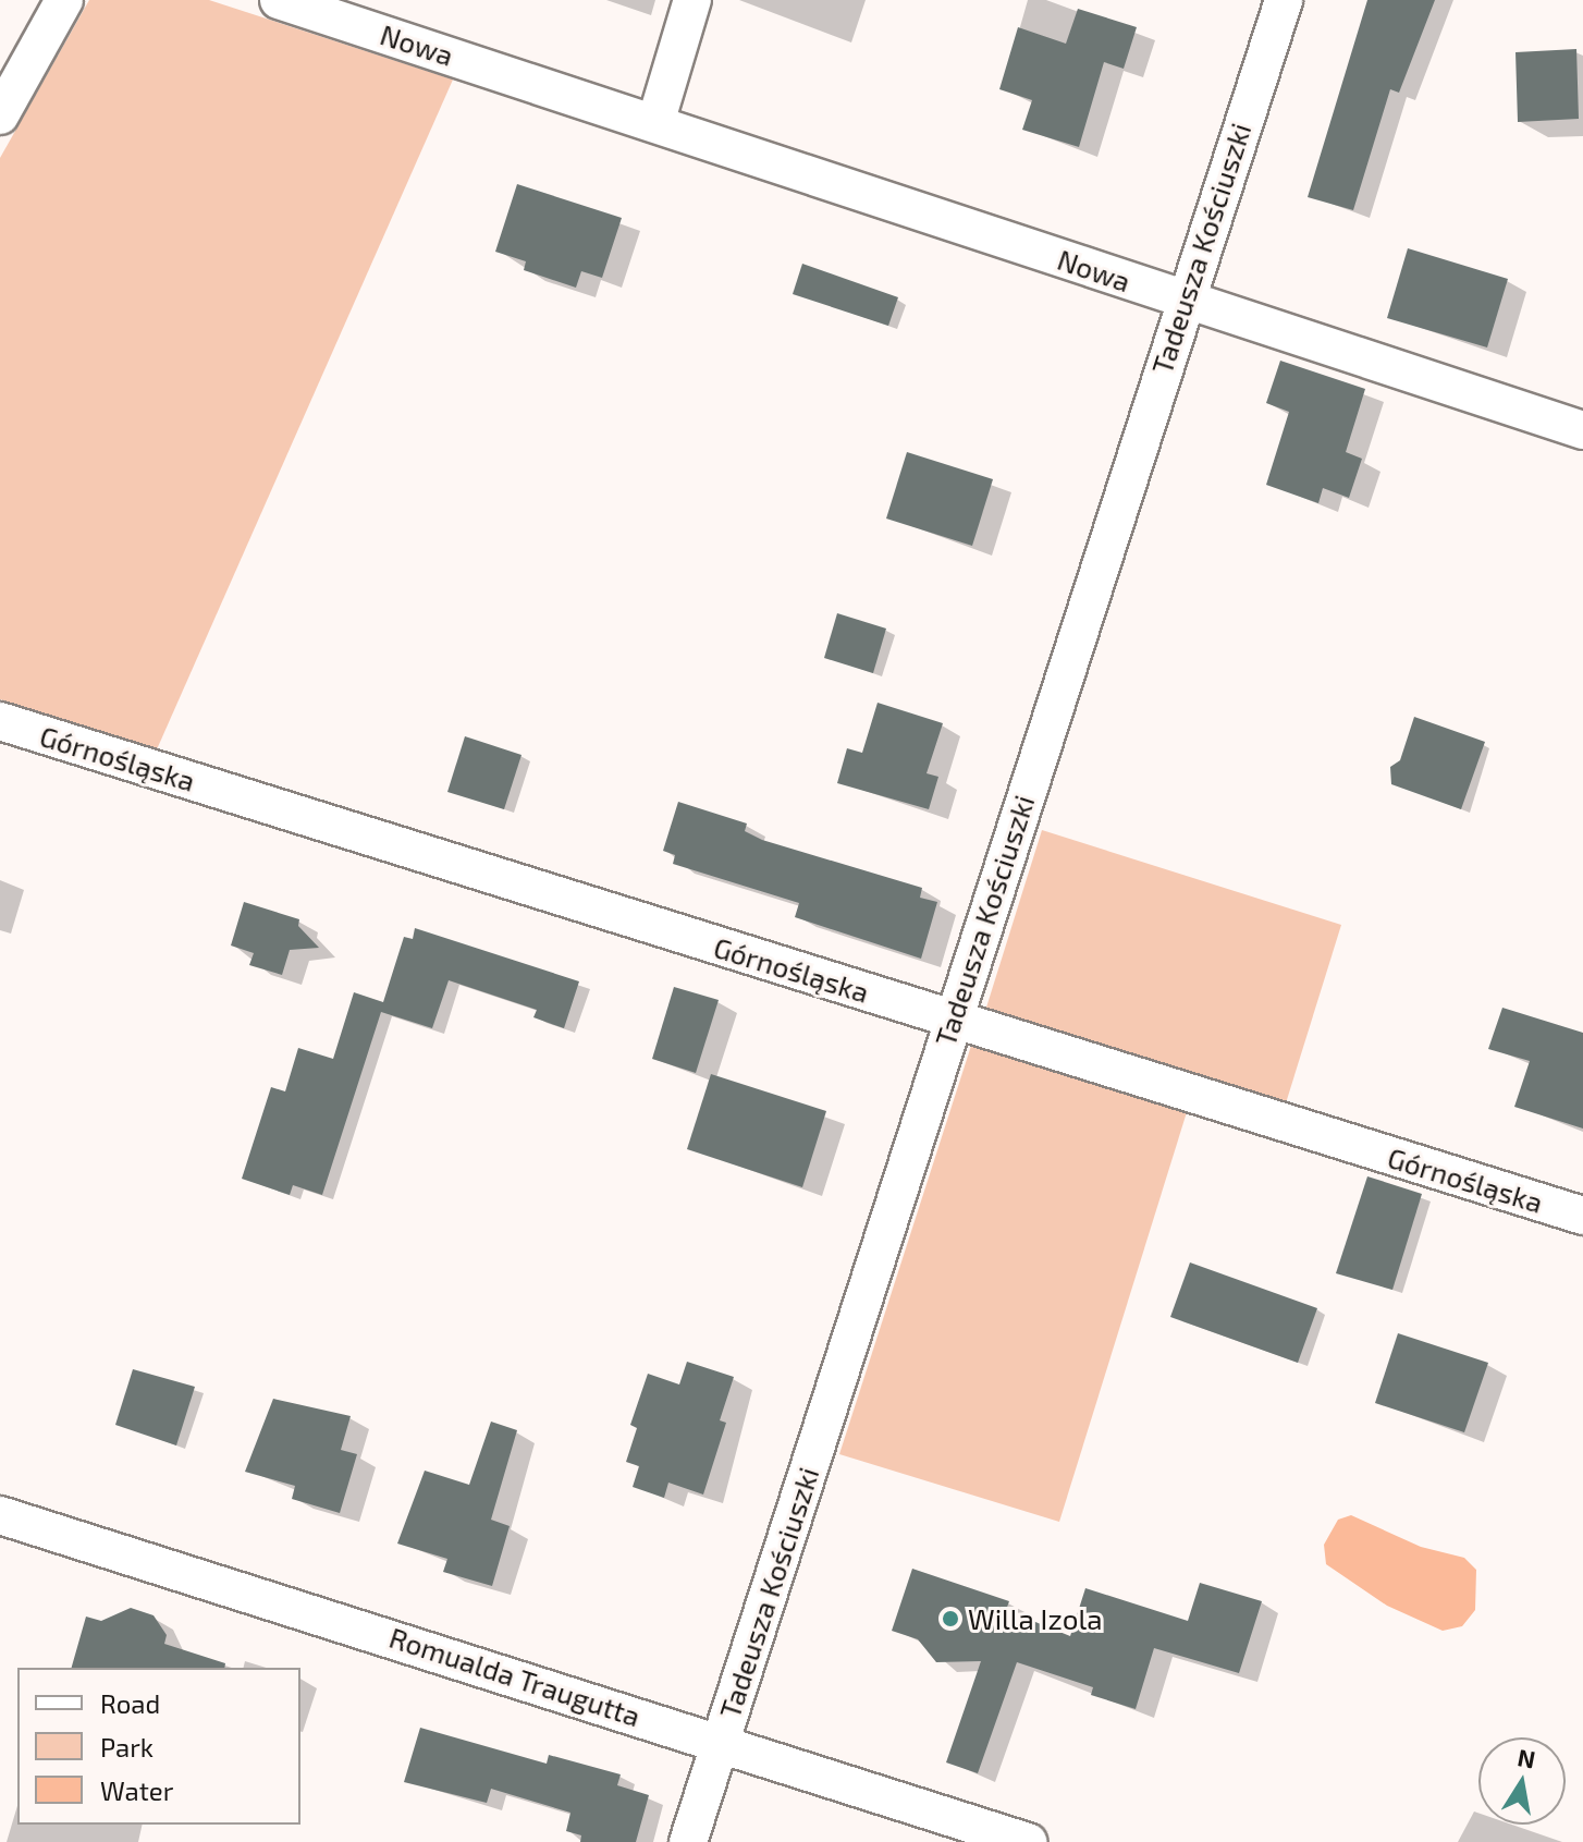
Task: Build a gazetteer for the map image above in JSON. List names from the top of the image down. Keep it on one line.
{"streets":{"street":["Nowa","Tadeusza Kościuszki","Górnośląska","Romualda Traugutta"]},"crossings":[["Nowa","Tadeusza Kościuszki"],["Tadeusza Kościuszki","Górnośląska"],["Tadeusza Kościuszki","Romualda Traugutta"]],"places":["Willa Izola"],"legend":["Road","Park","Water"],"north":"top"}
